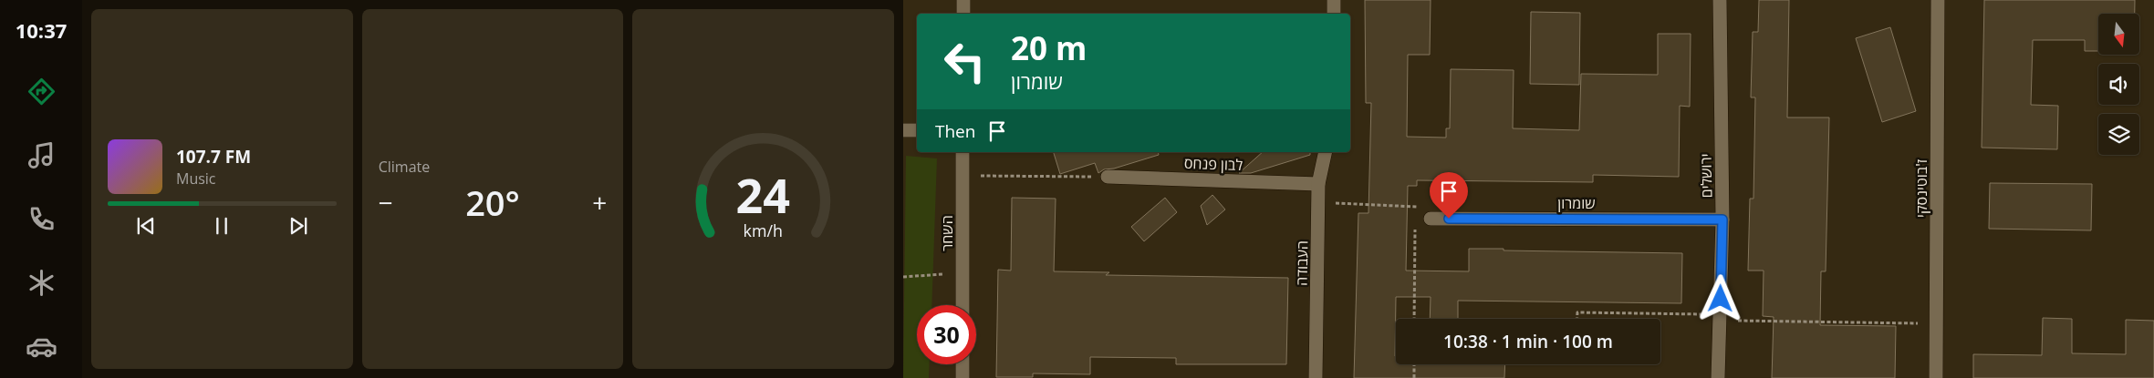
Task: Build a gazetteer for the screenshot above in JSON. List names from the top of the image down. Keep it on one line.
{"streets":{"street":["לבון פנחס","ירושלים","ז'בוטינסקי","שומרון","השחר","העבודה"]},"crossings":[["לבון פנחס","העבודה"],["ירושלים","שומרון"]],"north":"bottom","page":{"tabs":"10:37","tile":"Climate","turn":["20 m","שומרון"],"then":"Then","song":["107.7 FM","Music"],"heat":["−","20°","+"],"limit":"30","trip":"10:38 · 1 min · 100 m","gauge":["24","km/h"]}}
